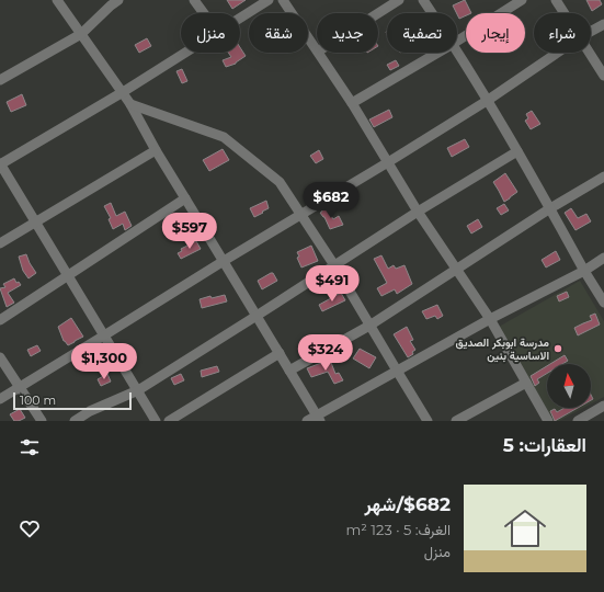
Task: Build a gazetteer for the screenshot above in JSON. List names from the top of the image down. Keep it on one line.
{"places":["مدرسة ابوبكر الصديق الاساسية بنين"],"scale_bar":"100 m","north":"top","page":{"chip":["شراء","إيجار","تصفية","جديد","شقة","منزل"],"price":["$682","$597","$491","$324","$1,300"],"scale":"100 m","heading":"العقارات: 5","list":[{"name":"$682/شهر","note":"الغرف: 5 · 123 m² · منزل"}]}}
